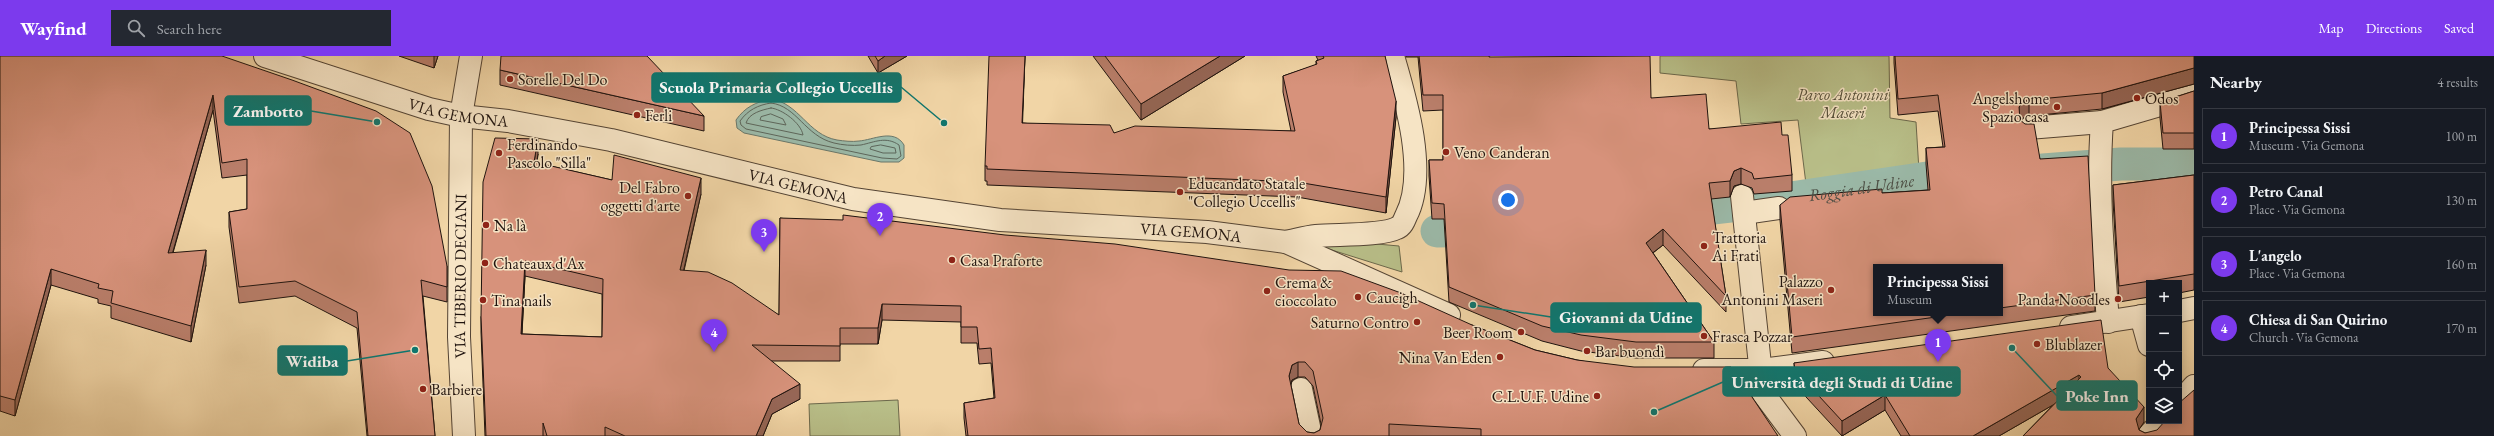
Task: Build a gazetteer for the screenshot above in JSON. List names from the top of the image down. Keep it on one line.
{"streets":{"street":["VIA GEMONA","VIA TIBERIO DECIANI"]},"crossings":[["VIA GEMONA","VIA TIBERIO DECIANI"]],"water":["Roggia di Udine"],"parks":["Parco Antonini Maseri"],"places":["Sorelle Del Do","Odos","Angelshome Spazio casa","Ferli","Zambotto","Scuola Primaria Collegio Uccellis","Veno Canderan","Ferdinando Pascolo \"Silla\"","Educandato Statale \"Collegio Uccellis\"","Del Fabro oggetti d'arte","Na là","Trattoria Ai Frati","Casa Praforte","Chateaux d'Ax","Palazzo Antonini Maseri","Crema & cioccolato","Caucigh","Panda Noodles","Tina nails","Giovanni da Udine","Saturno Contro","Beer Room","Frasca Pozzar","Blublazer","Poke Inn","Widiba","Bar buondì","Nina Van Eden","Barbiere","C.L.U.F. Udine","Università degli Studi di Udine"],"page":{"header":"Wayfind","search":"Search here","nav":["Map","Directions","Saved"],"heading":["Nearby","4 results"],"list":[{"mark":"1","name":"Principessa Sissi","note":"Museum · Via Gemona","value":"100 m"},{"mark":"2","name":"Petro Canal","note":"Place · Via Gemona","value":"130 m"},{"mark":"3","name":"L'angelo","note":"Place · Via Gemona","value":"160 m"},{"mark":"4","name":"Chiesa di San Quirino","note":"Church · Via Gemona","value":"170 m"}],"pins":["2","3","4","1"],"popup":["Principessa Sissi","Museum"],"map_buttons":["+","−"]}}
